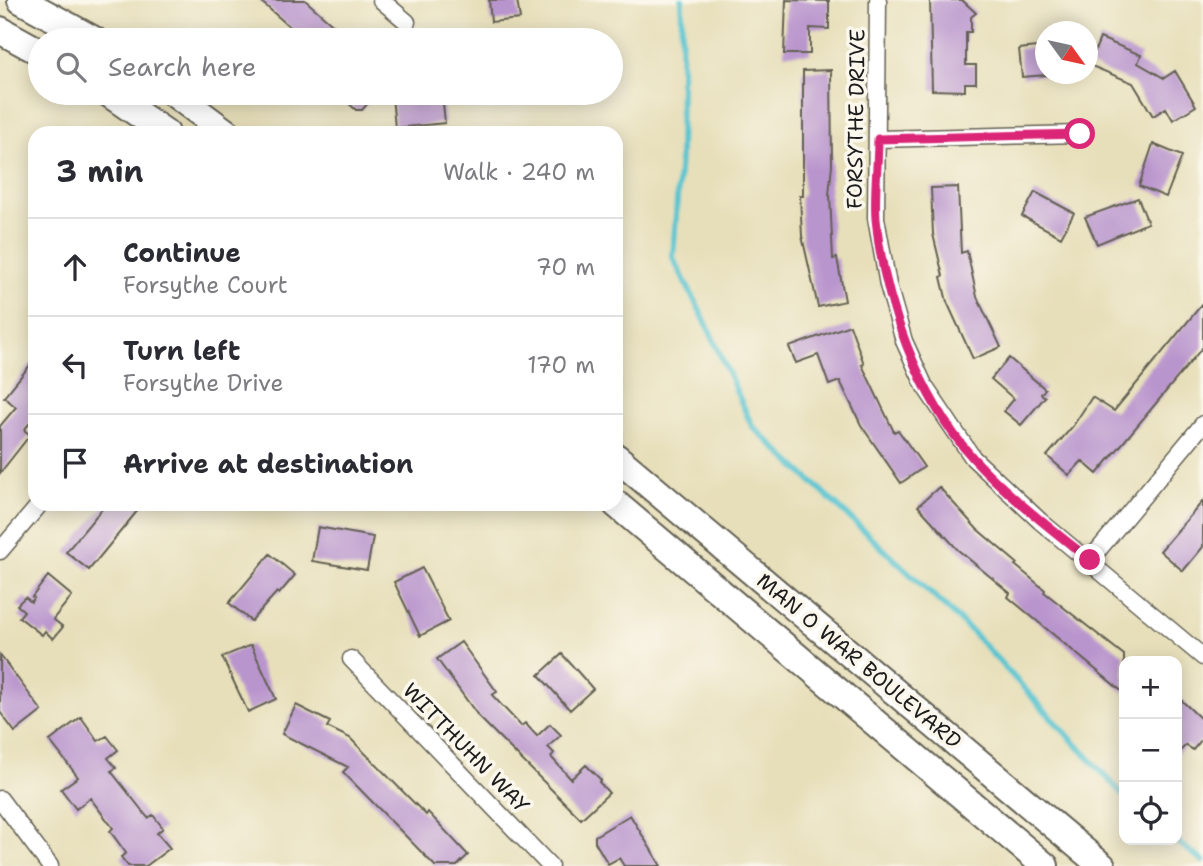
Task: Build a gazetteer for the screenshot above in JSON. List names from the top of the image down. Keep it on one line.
{"streets":{"main road":["MAN O WAR BOULEVARD"],"street":["FORSYTHE DRIVE","WITTHUHN WAY"]},"north":"bottom right","page":{"search":"Search here","heading":["3 min","Walk · 240 m"],"list":[["Continue","Forsythe Court","70 m"],["Turn left","Forsythe Drive","170 m"],"Arrive at destination"],"map_buttons":["+","−"]}}
